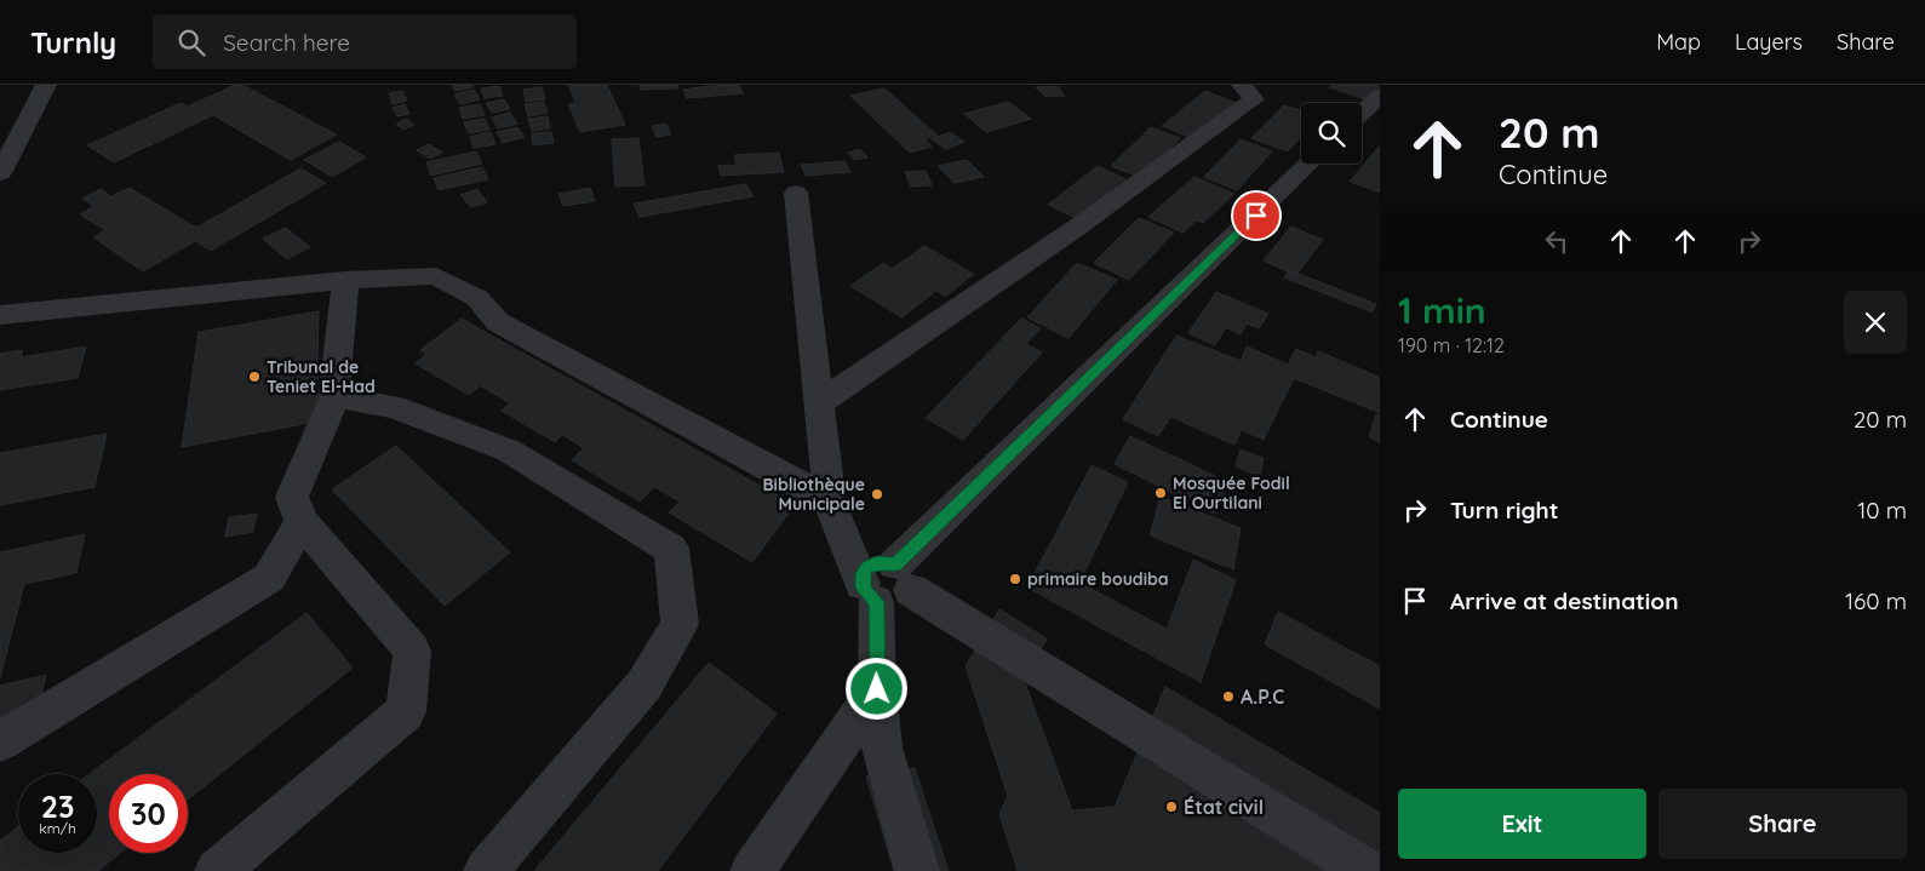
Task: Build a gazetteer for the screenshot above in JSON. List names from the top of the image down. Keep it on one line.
{"places":["Tribunal de Teniet El-Had","Mosquée Fodil El Ourtilani","Bibliothèque Municipale","primaire boudiba","A.P.C","État civil"],"page":{"header":"Turnly","search":"Search here","nav":["Map","Layers","Share"],"turn":["20 m","Continue"],"heading":["1 min","190 m · 12:12"],"list":[{"name":"Continue","value":"20 m"},{"name":"Turn right","value":"10 m"},{"name":"Arrive at destination","value":"160 m"}],"speed":"23 km/h","limit":"30","buttons":["Exit","Share"]}}
